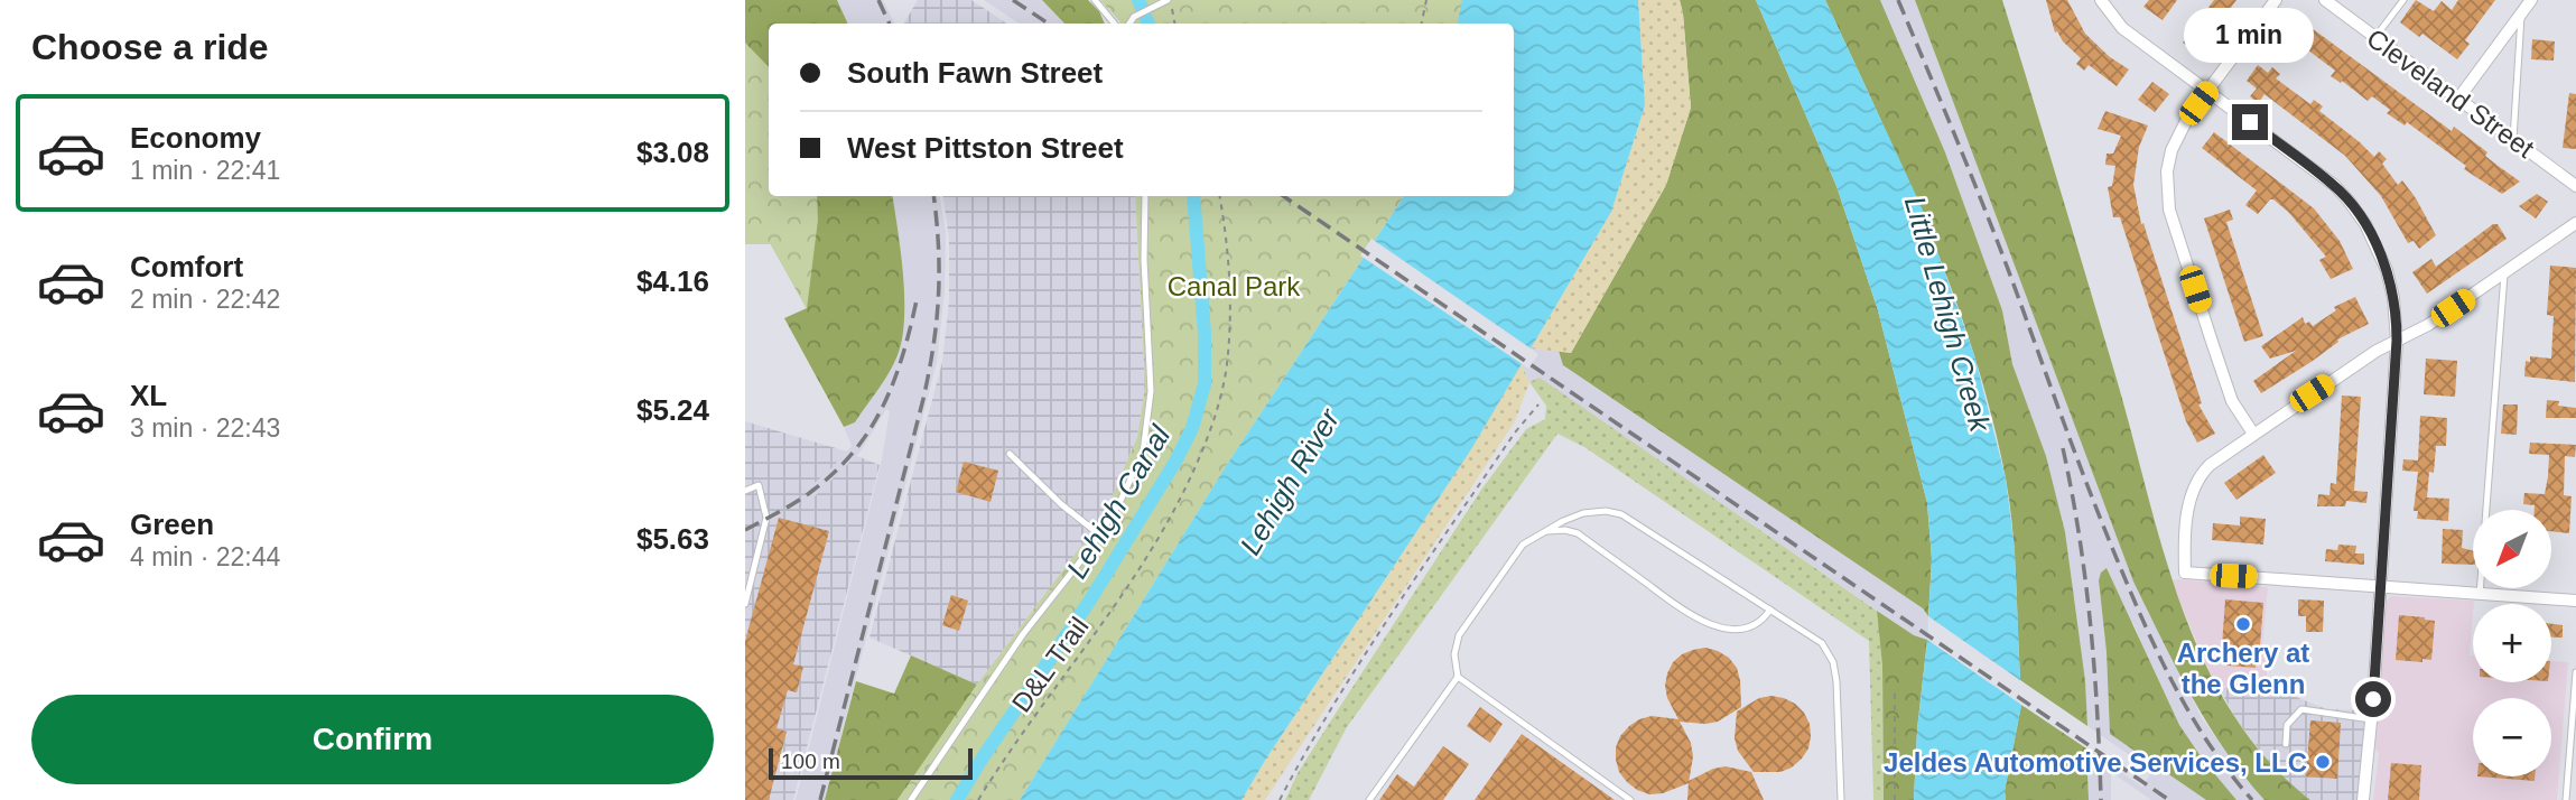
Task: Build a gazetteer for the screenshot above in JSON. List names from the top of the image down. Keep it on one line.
{"streets":{"street":["Cleveland Street"],"path":["D&L Trail"]},"water":["Little Lehigh Creek","Lehigh River","Lehigh Canal"],"parks":["Canal Park"],"places":["Archery at the Glenn","Jeldes Automotive Services, LLC"],"scale_bar":"100 m","north":"bottom left","page":{"heading":"Choose a ride","bubble":"1 min","banner":["South Fawn Street","West Pittston Street"],"list":[{"name":"Economy","note":"1 min · 22:41","value":"$3.08"},{"name":"Comfort","note":"2 min · 22:42","value":"$4.16"},{"name":"XL","note":"3 min · 22:43","value":"$5.24"},{"name":"Green","note":"4 min · 22:44","value":"$5.63"}],"map_buttons":["+","−"],"buttons":"Confirm","scale":"100 m"}}
